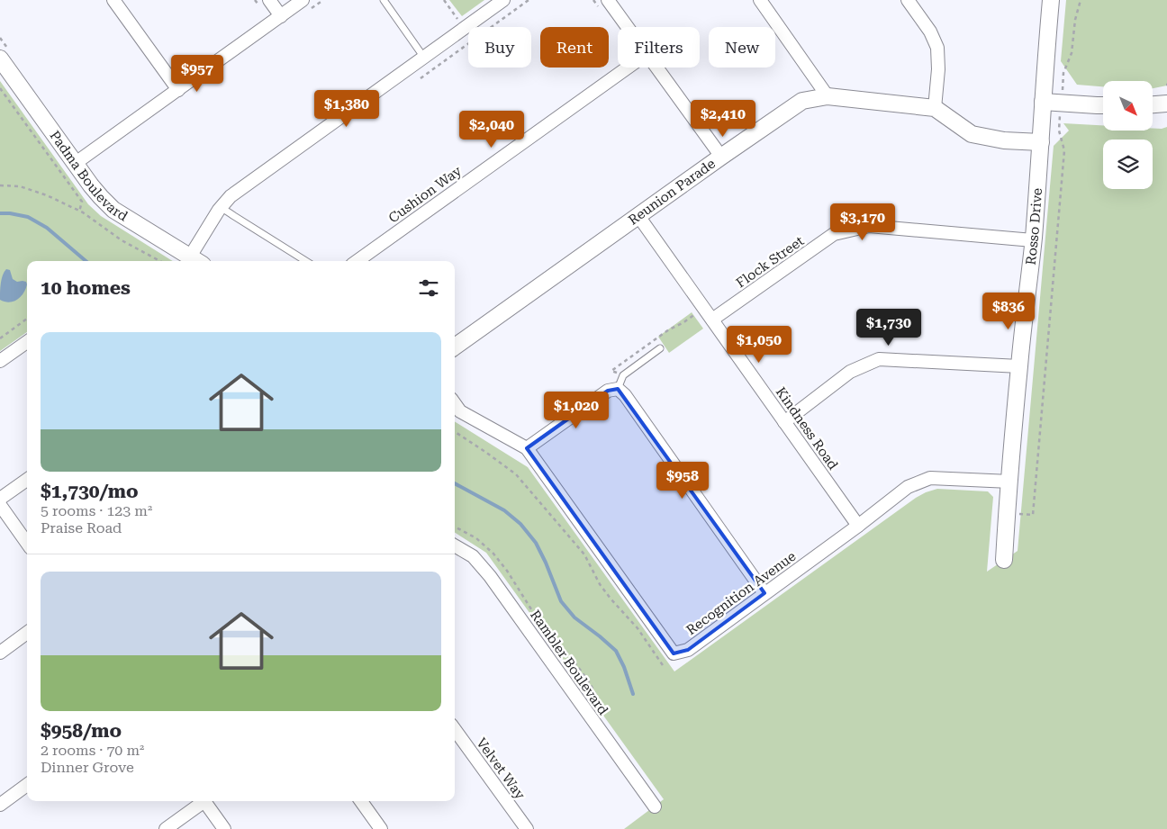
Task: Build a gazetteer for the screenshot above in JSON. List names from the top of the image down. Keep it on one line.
{"streets":{"street":["Padma Boulevard","Reunion Parade","Cushion Way","Rosso Drive","Flock Street","Kindness Road","Recognition Avenue","Rambler Boulevard","Velvet Way"]},"crossings":[["Reunion Parade","Rosso Drive"],["Reunion Parade","Kindness Road"],["Rosso Drive","Flock Street"],["Rosso Drive","Recognition Avenue"],["Flock Street","Kindness Road"],["Kindness Road","Recognition Avenue"]],"north":"bottom right","page":{"chip":["Buy","Rent","Filters","New"],"price":["$957","$1,380","$2,410","$2,040","$3,170","$836","$1,730","$1,050","$1,020","$958"],"heading":"10 homes","list":[{"name":"$1,730/mo","note":"5 rooms · 123 m² · Praise Road"},{"name":"$958/mo","note":"2 rooms · 70 m² · Dinner Grove"}]}}
